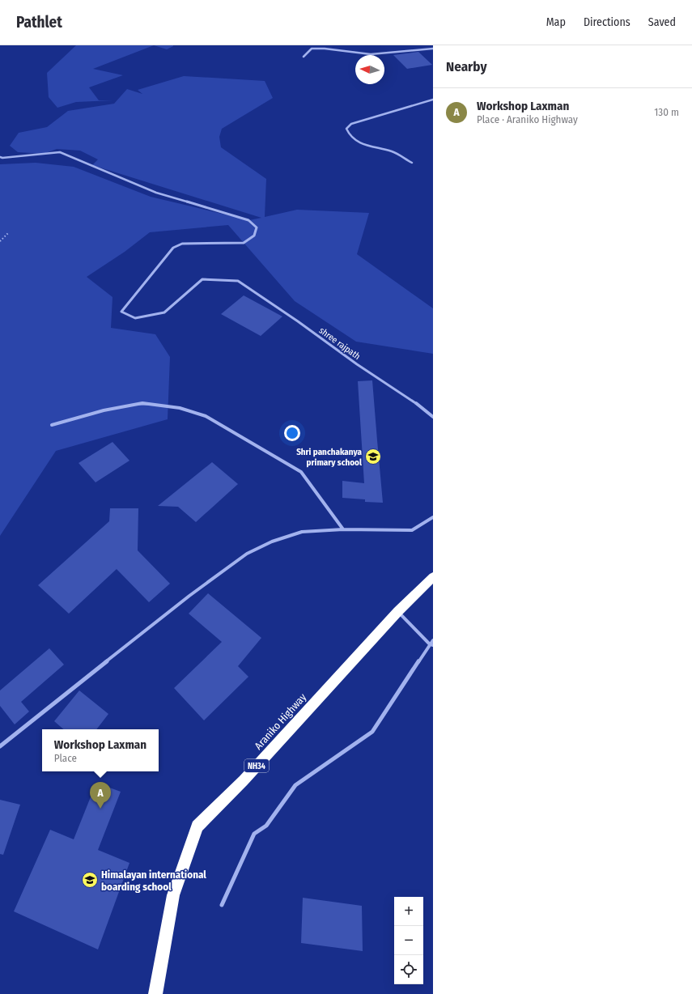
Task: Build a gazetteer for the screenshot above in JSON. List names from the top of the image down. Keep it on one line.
{"streets":{"highway":["Araniko Highway","NH34"],"street":["shree rajpath"]},"places":{"school or university":["Shri panchakanya primary school","Himalayan international boarding school"]},"north":"left","page":{"header":"Pathlet","nav":["Map","Directions","Saved"],"heading":"Nearby","list":[{"mark":"A","name":"Workshop Laxman","note":"Place · Araniko Highway","value":"130 m"}],"popup":["Workshop Laxman","Place"],"pins":"A","map_buttons":["+","−"]}}
